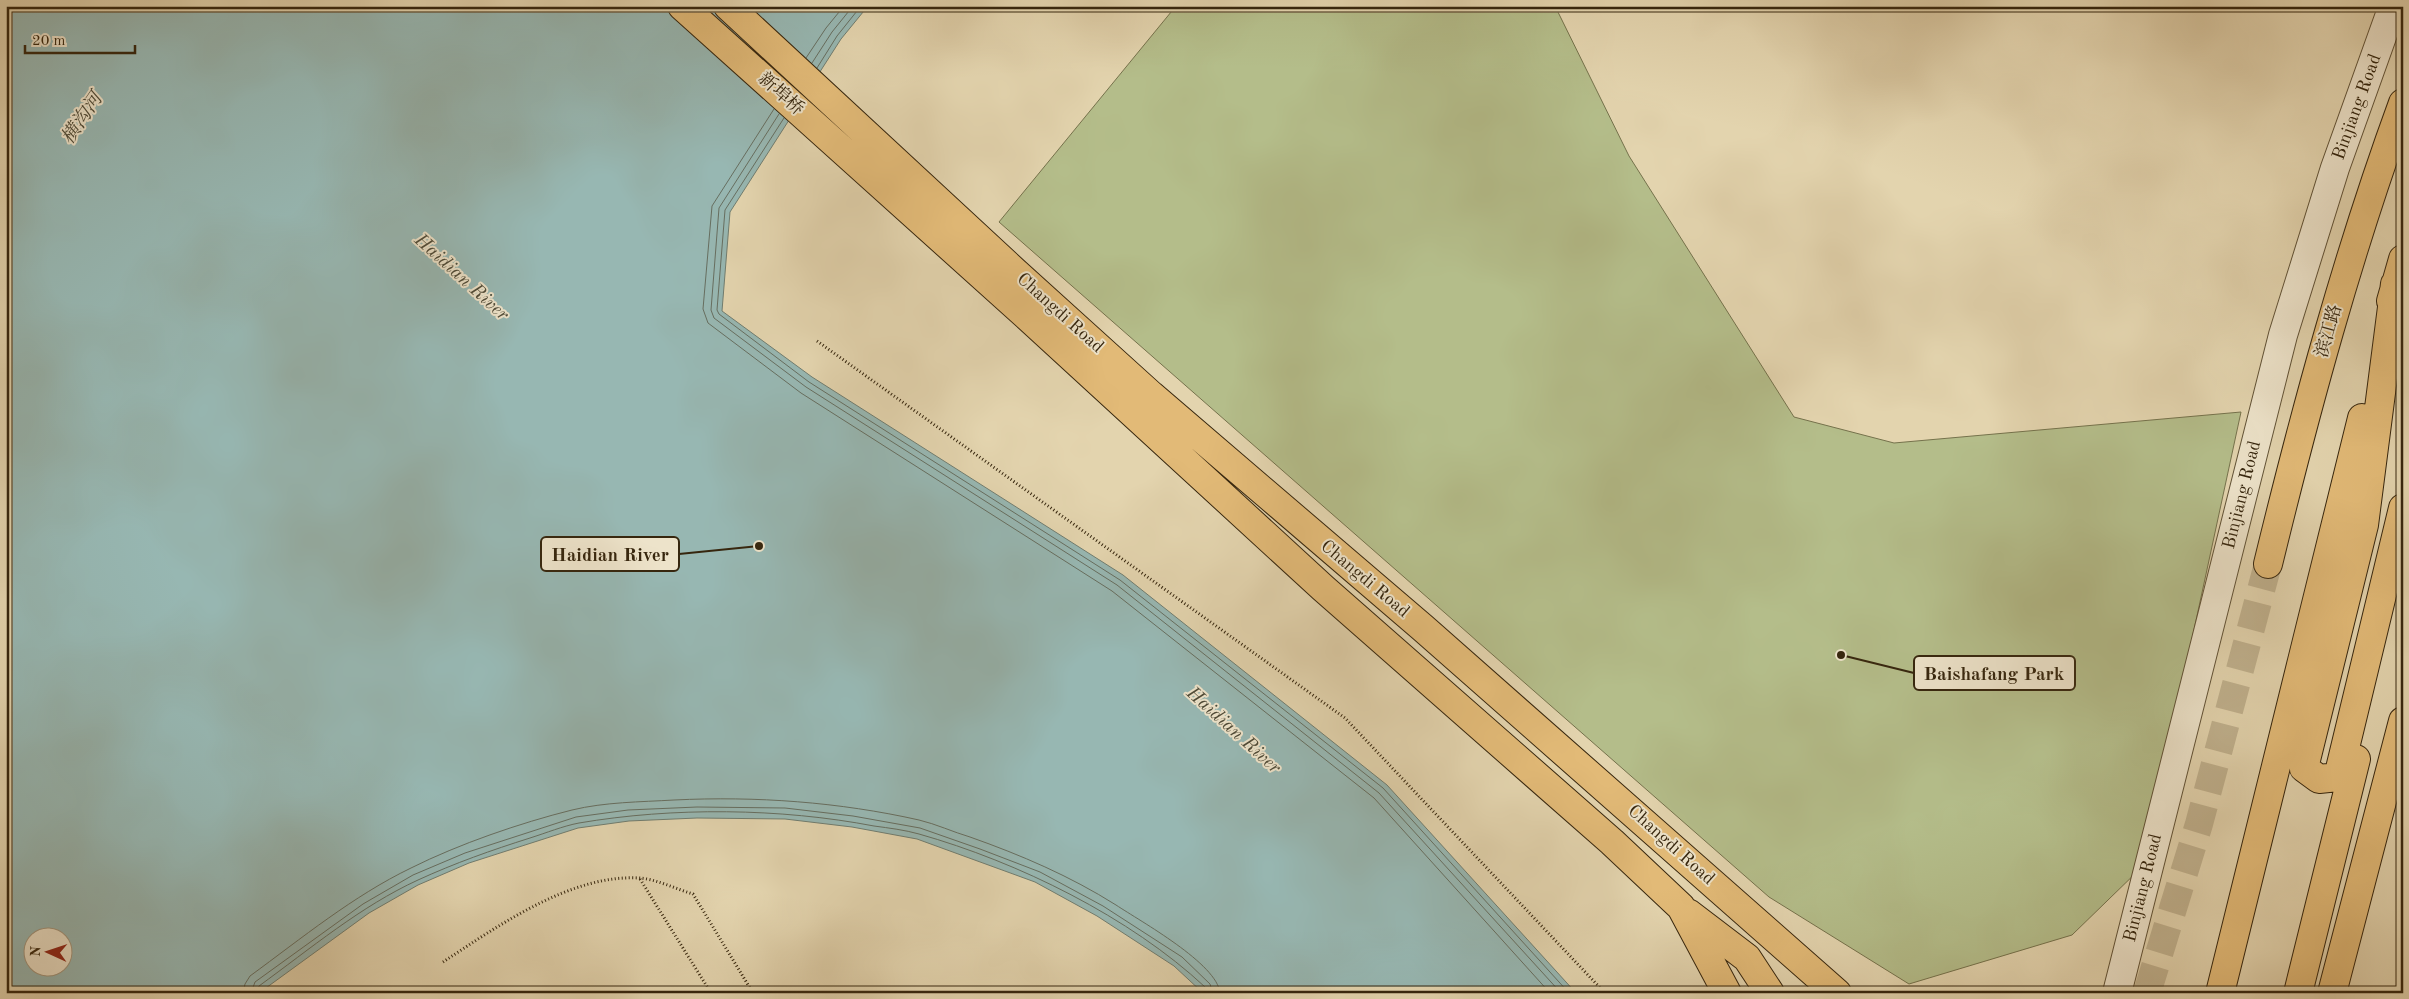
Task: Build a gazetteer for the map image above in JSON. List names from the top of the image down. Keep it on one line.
{"streets":{"main road":["新埠桥","Changdi Road","滨江路"],"street":["Binjiang Road"]},"crossings":[["新埠桥","Changdi Road"]],"water":["横沟河","Haidian River"],"places":["Haidian River","Baishafang Park"],"scale_bar":"20 m","north":"left"}
